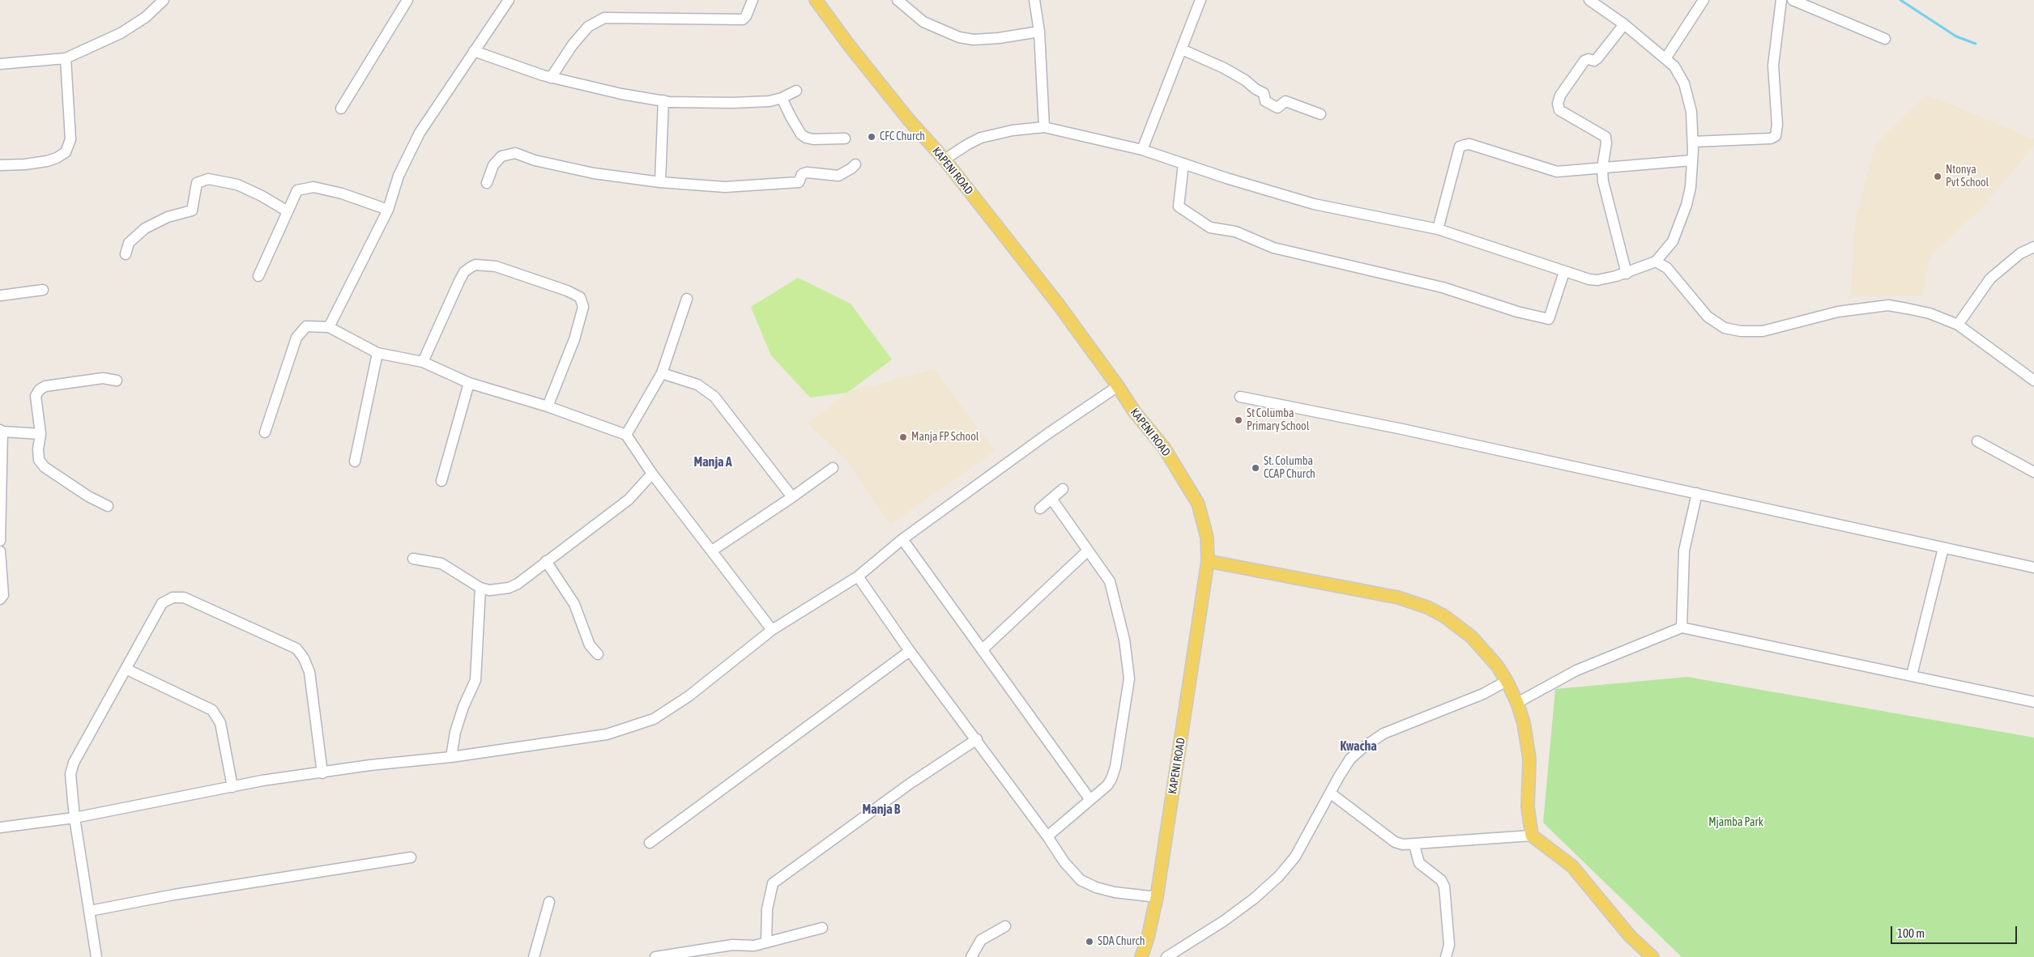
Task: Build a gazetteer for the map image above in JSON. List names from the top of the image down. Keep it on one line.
{"streets":{"main road":["KAPENI ROAD"]},"districts":["Manja A","Kwacha","Manja B"],"parks":["Mjamba Park"],"places":["CFC Church","Ntonya Pvt School","St Columba Primary School","Manja FP School","St. Columba CCAP Church","SDA Church"],"scale_bar":"100 m"}
